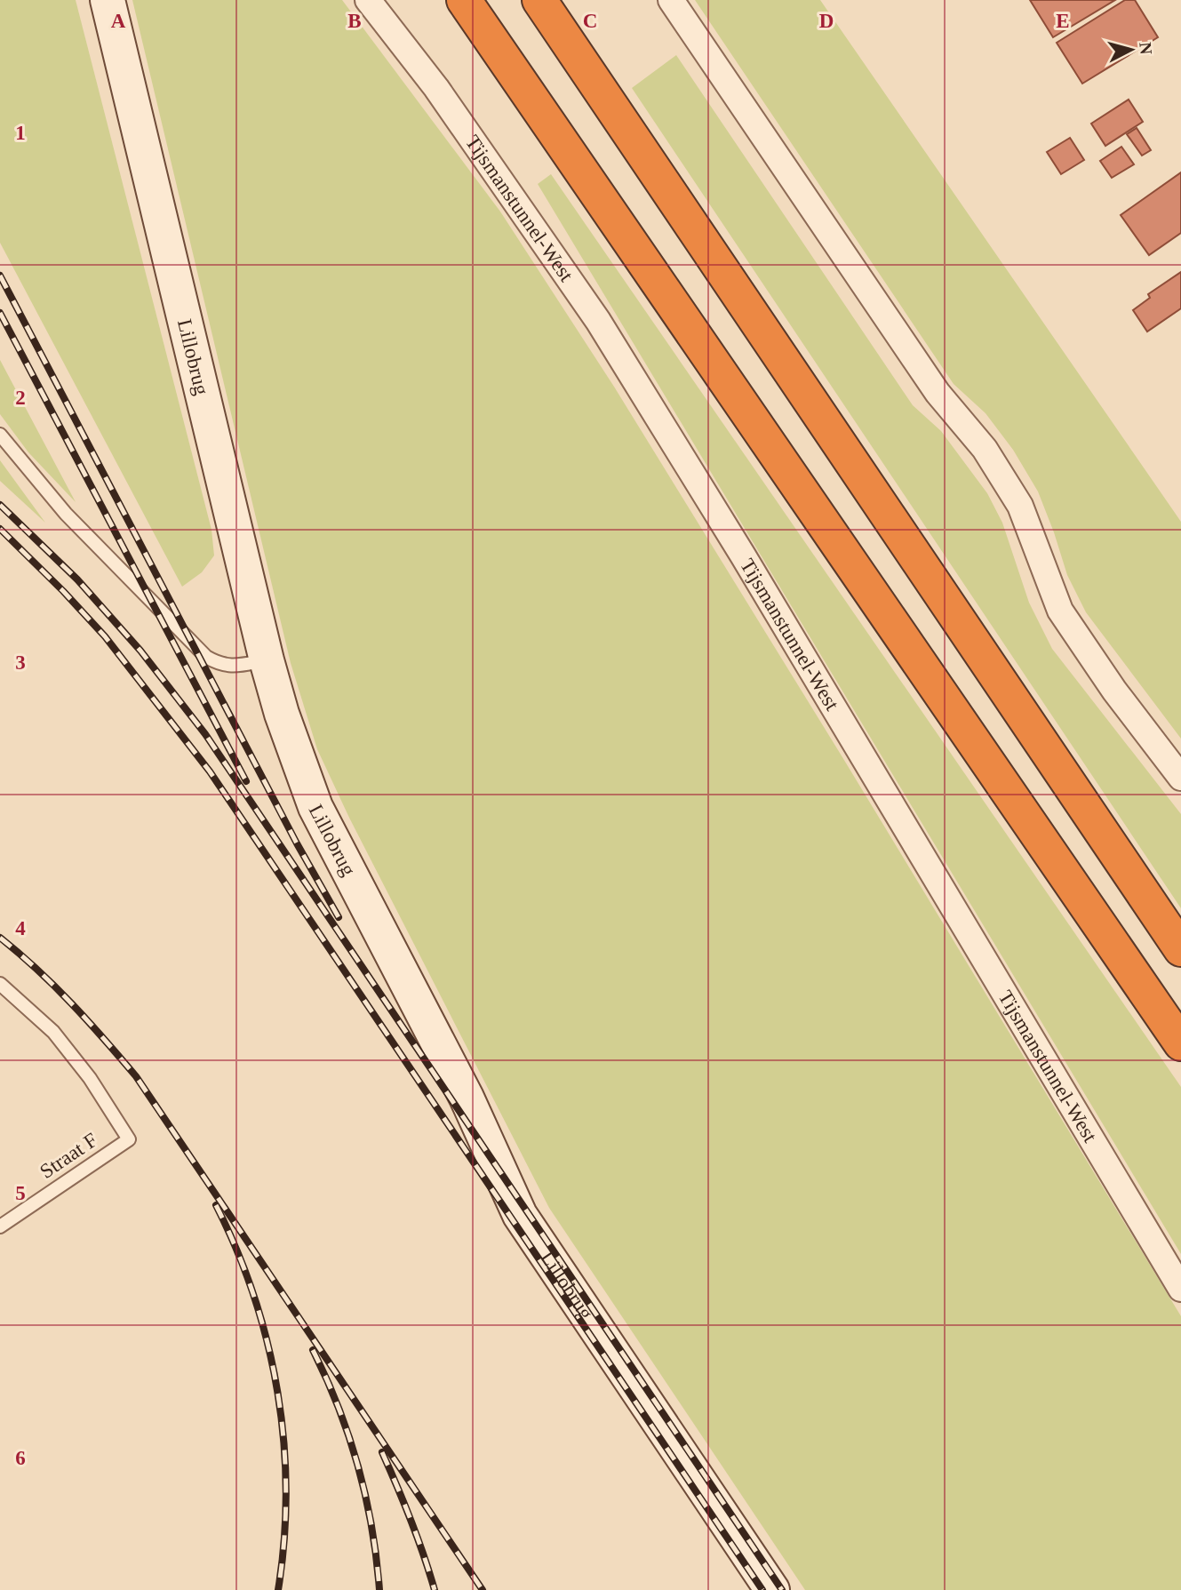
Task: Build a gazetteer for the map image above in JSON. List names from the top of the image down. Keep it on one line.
{"streets":{"street":["Tijsmanstunnel-West","Lillobrug"],"lane":["Straat F"]},"north":"right","grid":{"columns":["A","B","C","D","E"],"rows":["1","2","3","4","5","6"]}}
